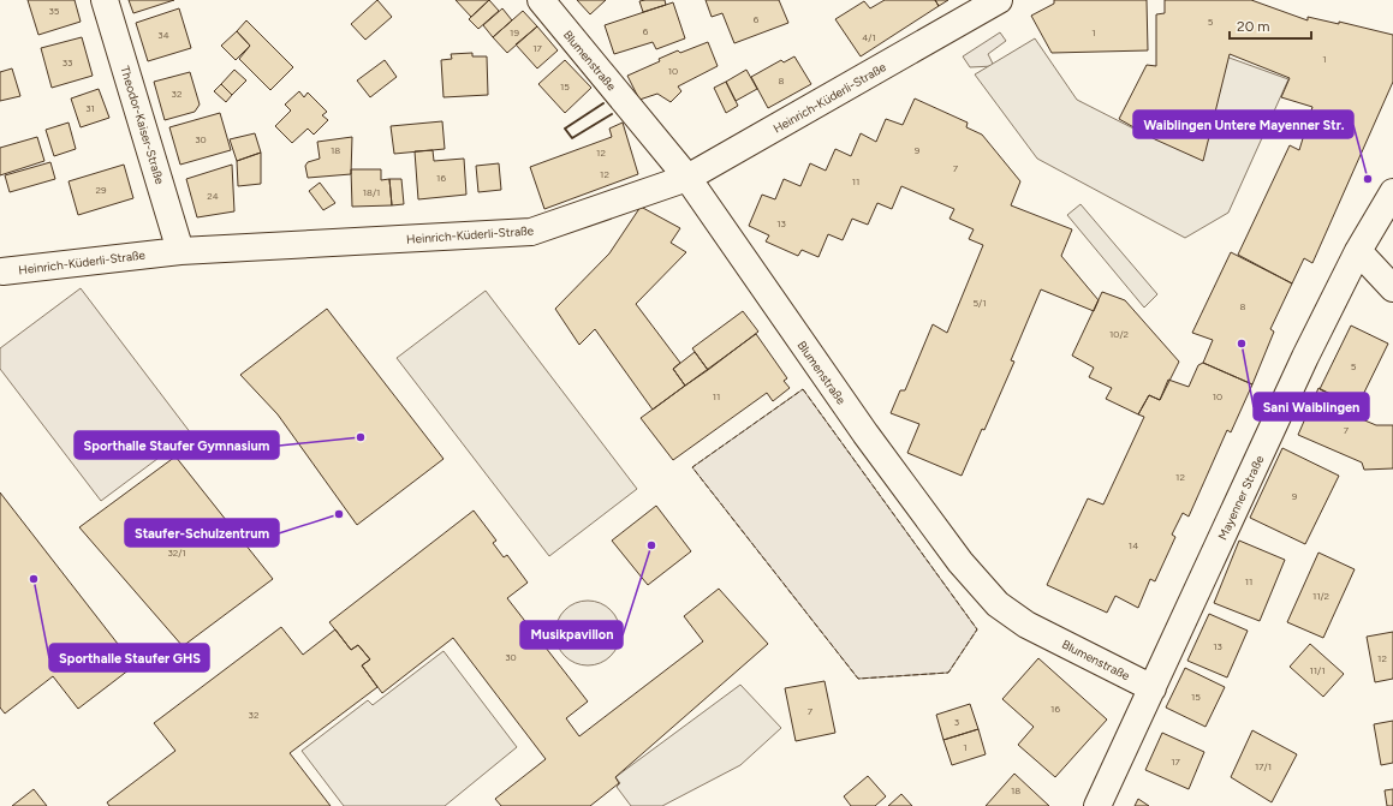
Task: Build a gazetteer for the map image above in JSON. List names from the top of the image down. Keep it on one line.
{"streets":{"street":["Blumenstraße","Heinrich-Küderli-Straße","Theodor-Kaiser-Straße","Mayenner Straße"]},"crossings":[["Blumenstraße","Heinrich-Küderli-Straße"],["Blumenstraße","Mayenner Straße"],["Heinrich-Küderli-Straße","Theodor-Kaiser-Straße"]],"places":["Waiblingen Untere Mayenner Str.","Sani Waiblingen","Sporthalle Staufer Gymnasium","Staufer-Schulzentrum","Musikpavillon","Sporthalle Staufer GHS"],"house_numbers":["35","6","5","6","19","1","34","4/1","17","1","33","10","8","15","32","31","30","18","9","12","7","12","16","11","29","18/1","24","13","5/1","8","10/2","5","11","10","7","12","9","14","32/1","11","11/2","13","30","12","11/1","15","16","7","32","3","1","17","17/1","18"],"scale_bar":"20 m"}
